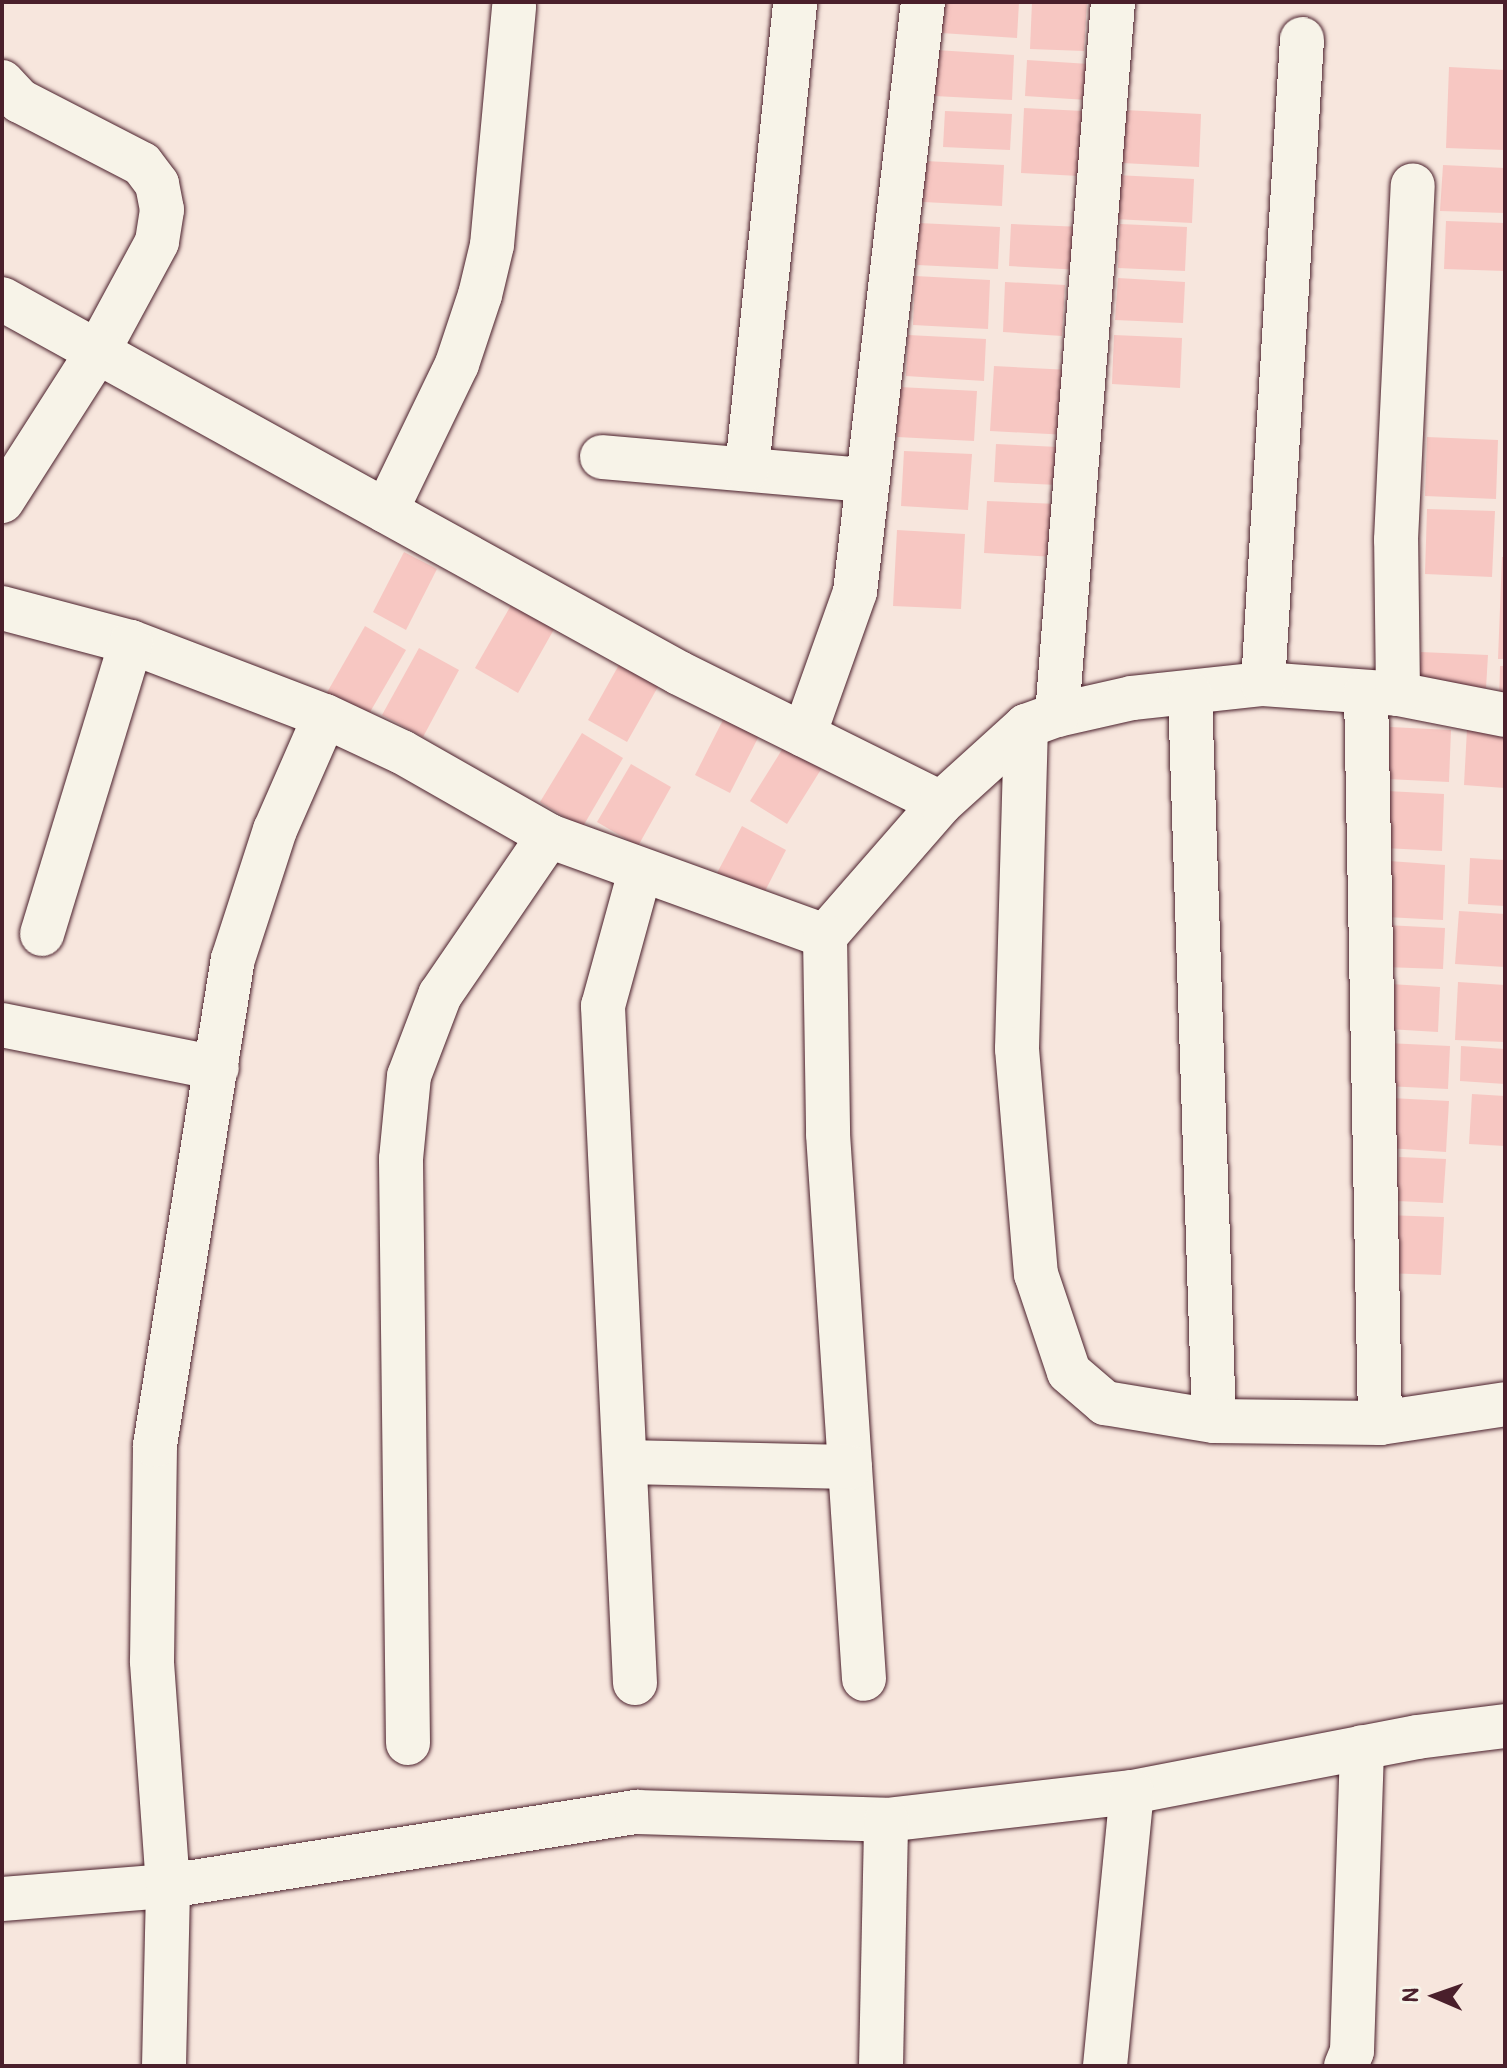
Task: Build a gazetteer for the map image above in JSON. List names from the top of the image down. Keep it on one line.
{"north":"left"}
